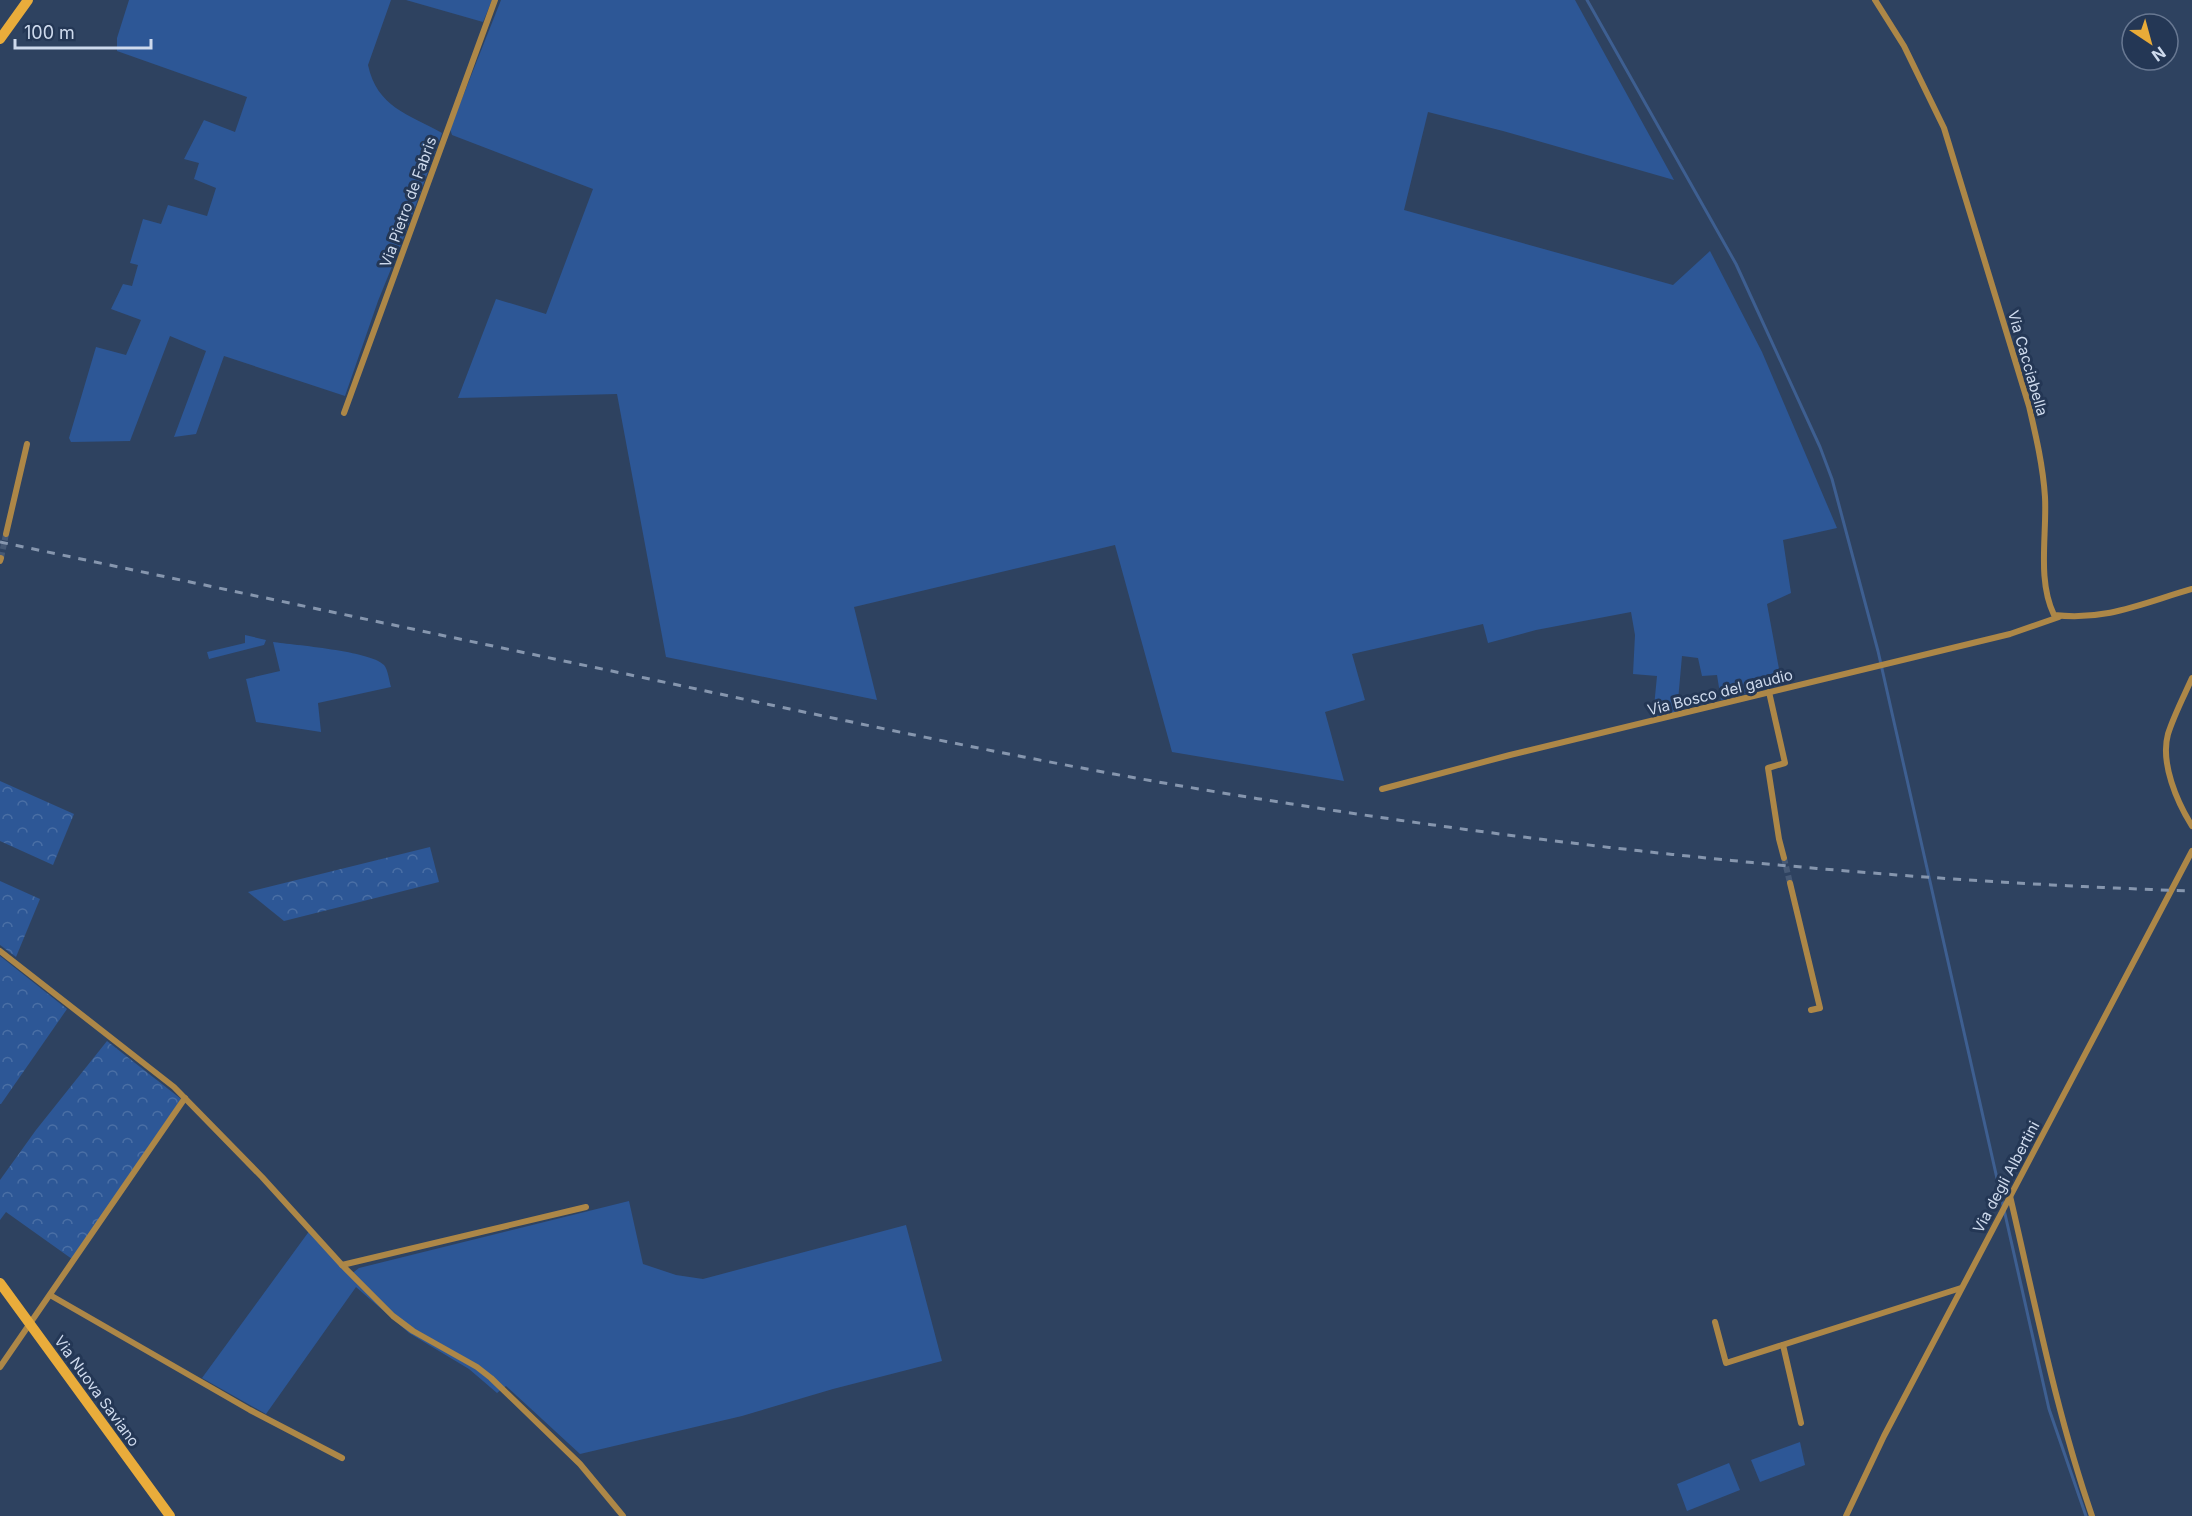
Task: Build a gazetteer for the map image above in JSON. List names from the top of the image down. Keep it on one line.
{"streets":{"main road":["Via Nuova Saviano"],"street":["Via Pietro de Fabris","Via Cacciabella","Via Bosco del gaudio","Via degli Albertini"]},"crossings":[["Via Cacciabella","Via Bosco del gaudio"]],"scale_bar":"100 m","north":"bottom right"}
